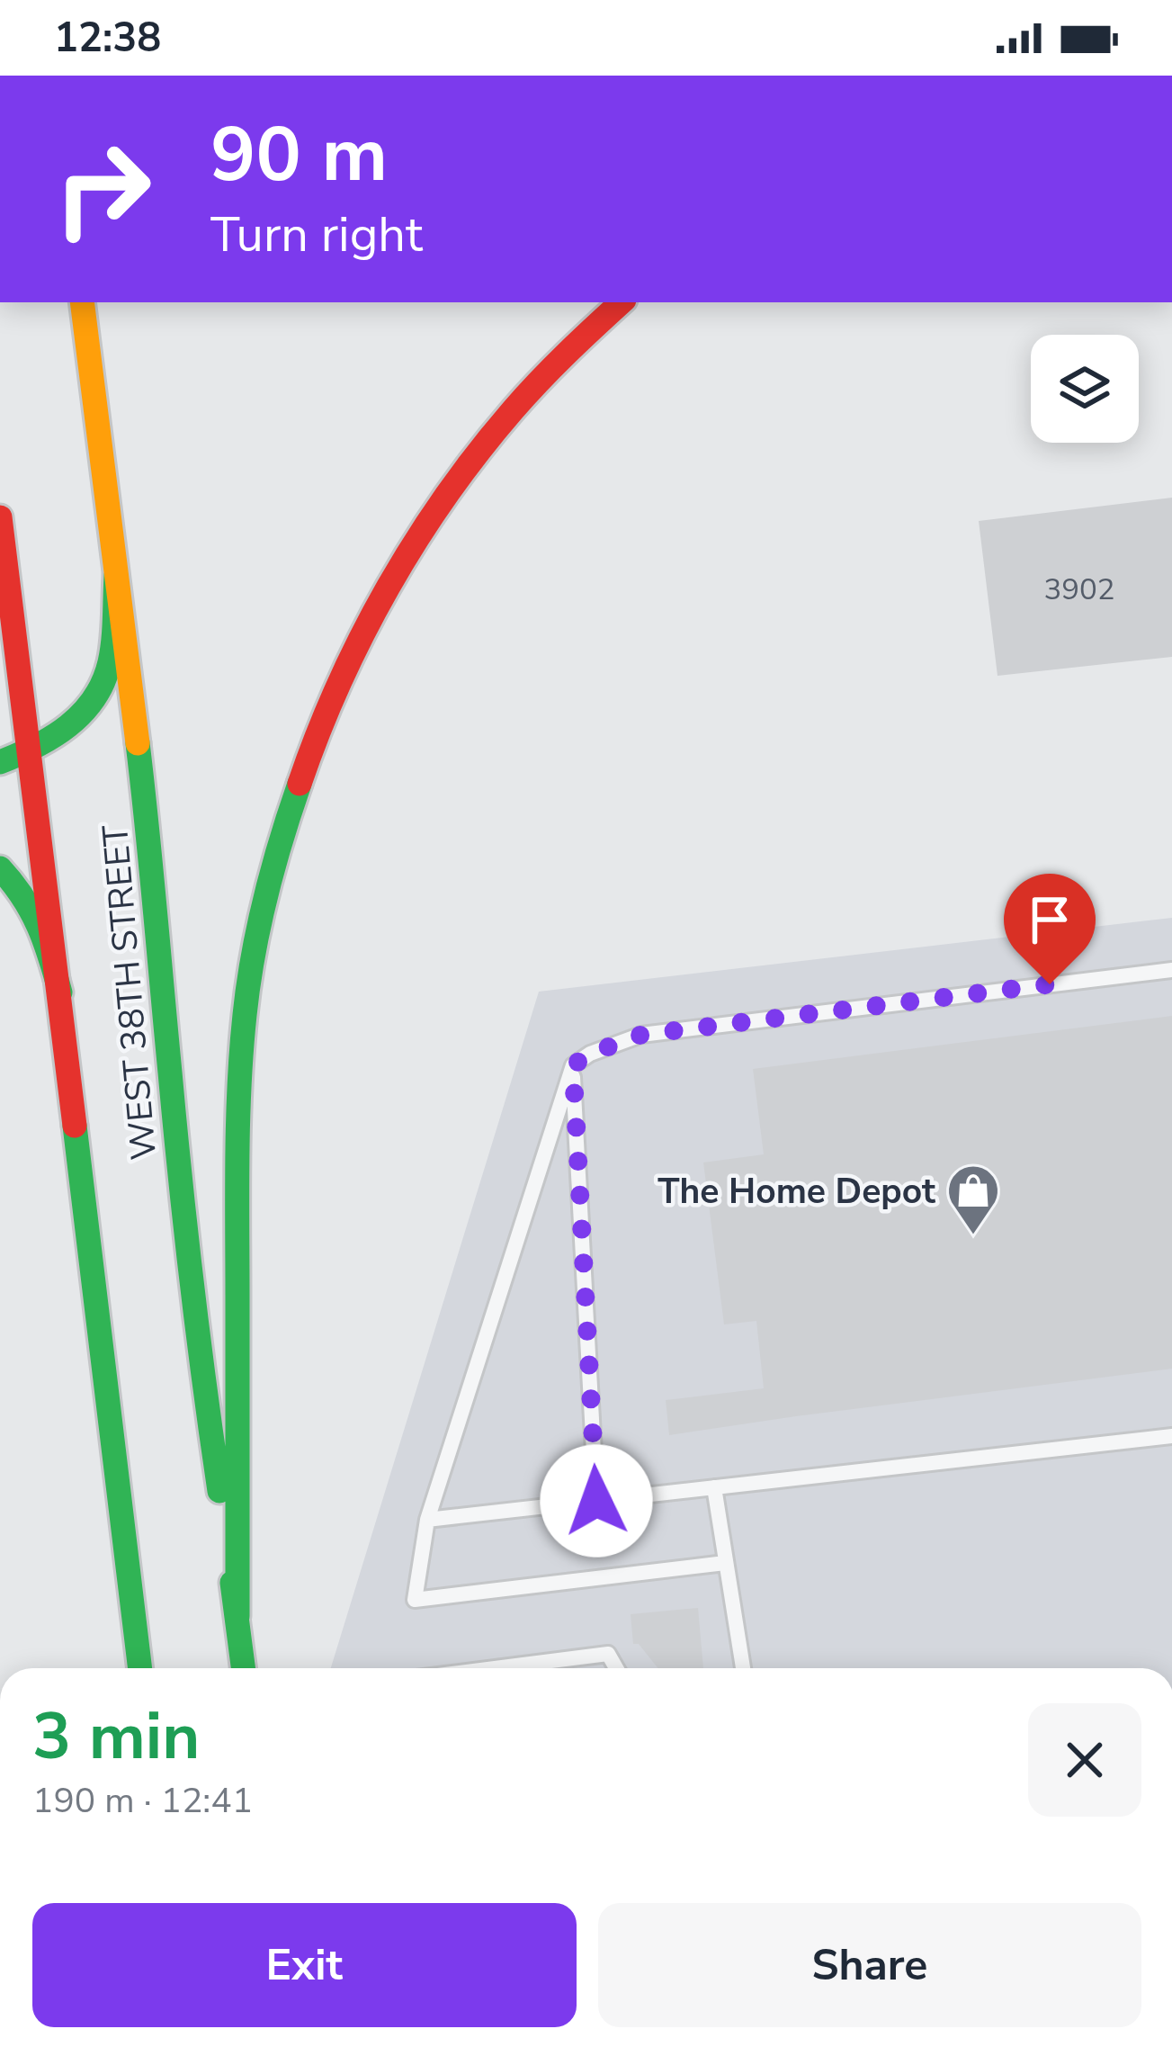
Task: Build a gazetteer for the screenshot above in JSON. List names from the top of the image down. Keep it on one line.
{"streets":{"main road":["WEST 38TH STREET"]},"places":{"shop":["The Home Depot"]},"house_numbers":["3902"],"page":{"status":"12:38","turn":["90 m","Turn right"],"heading":["3 min","190 m · 12:41"],"buttons":["Exit","Share"]}}
